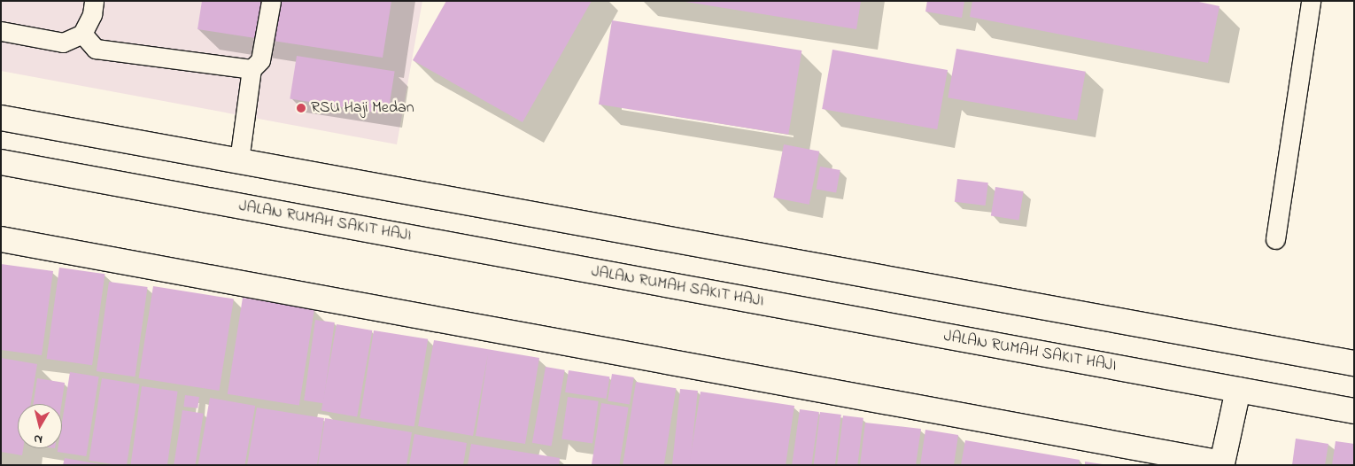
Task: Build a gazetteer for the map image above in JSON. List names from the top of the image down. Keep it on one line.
{"streets":{"street":["JALAN RUMAH SAKIT HAJI"]},"places":["RSU Haji Medan"],"north":"bottom"}
